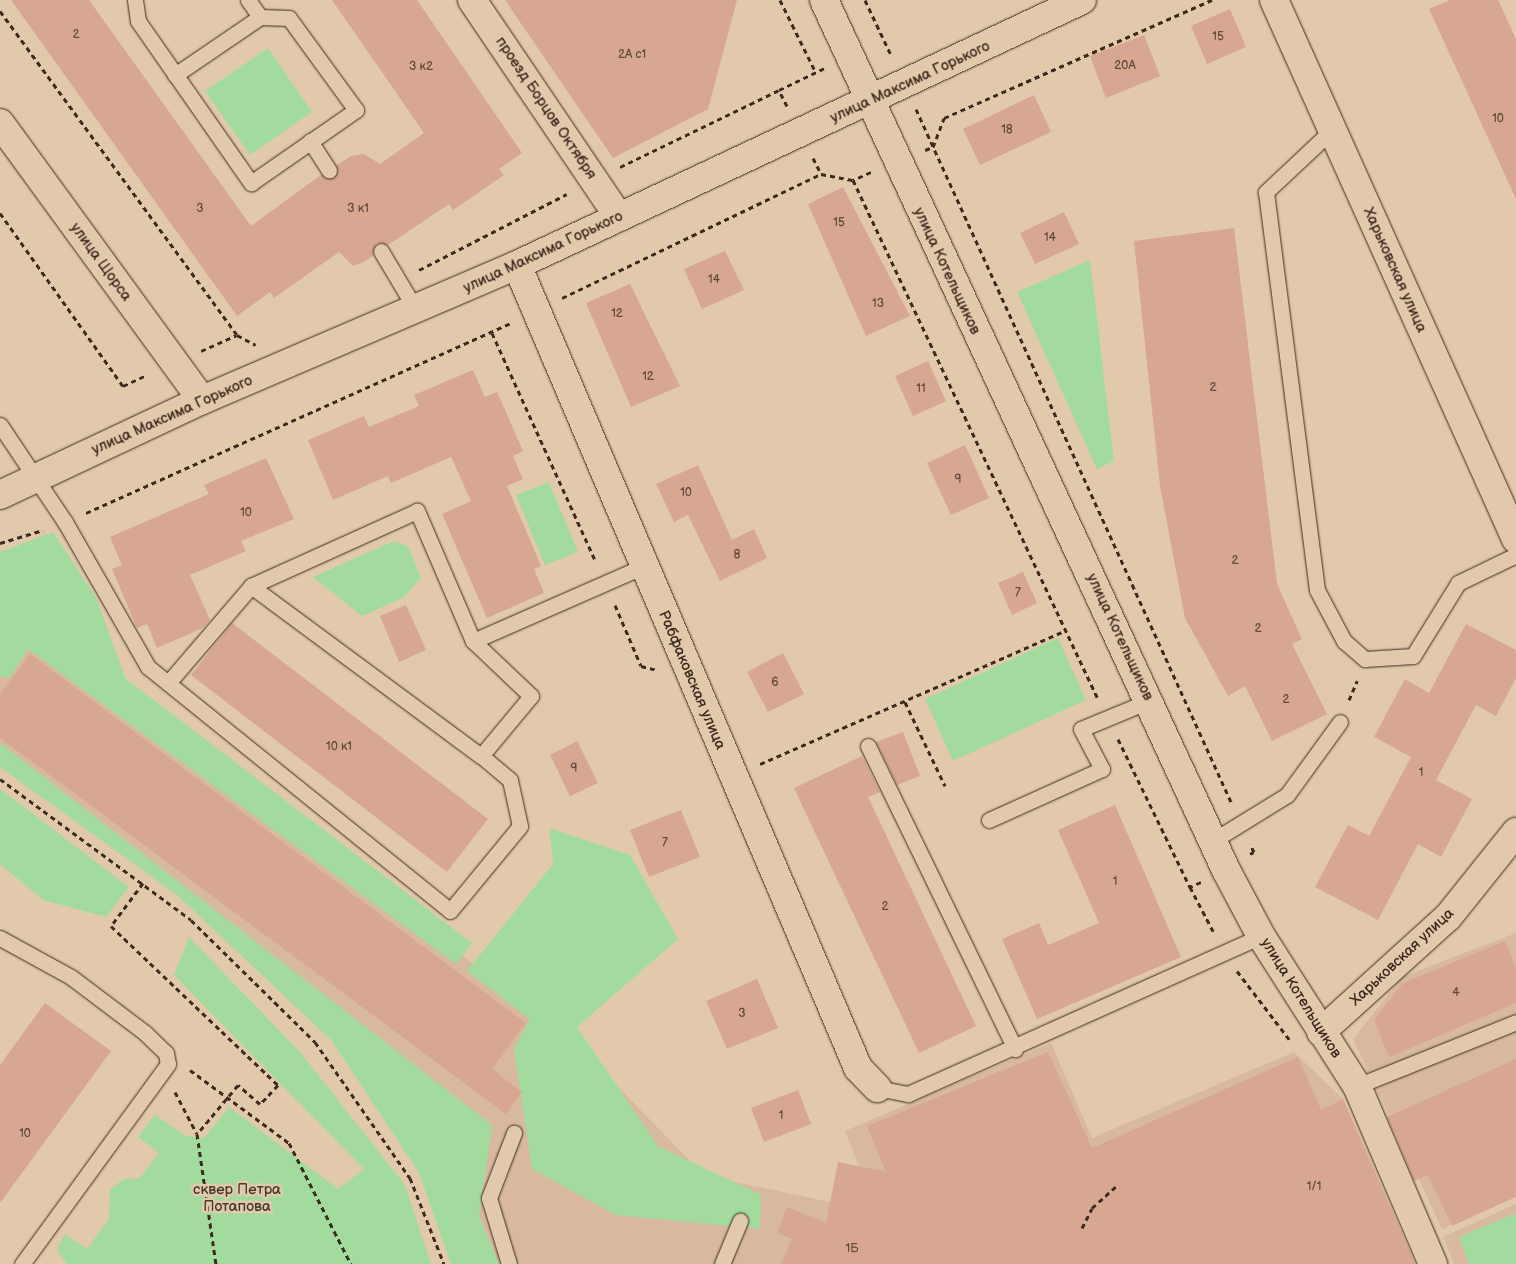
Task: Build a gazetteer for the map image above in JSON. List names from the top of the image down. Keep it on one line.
{"streets":{"street":["улица Максима Горького","проезд Борцов Октября","улица Щорса","Харьковская улица","улица Котельщиков","Рабфаковская улица"]},"crossings":[["улица Максима Горького","проезд Борцов Октября"],["улица Максима Горького","улица Щорса"],["улица Максима Горького","улица Котельщиков"],["улица Максима Горького","Рабфаковская улица"],["Харьковская улица","улица Котельщиков"]],"parks":["сквер Петра Потапова"],"house_numbers":["2","15","2А с1","20А","3 к2","10","18","3","3 к1","15","14","14","13","12","12","2","11","9","10","10","8","2","7","2","6","2","10 к1","9","1","7","1","2","4","3","1","10","1/1","1Б"]}
